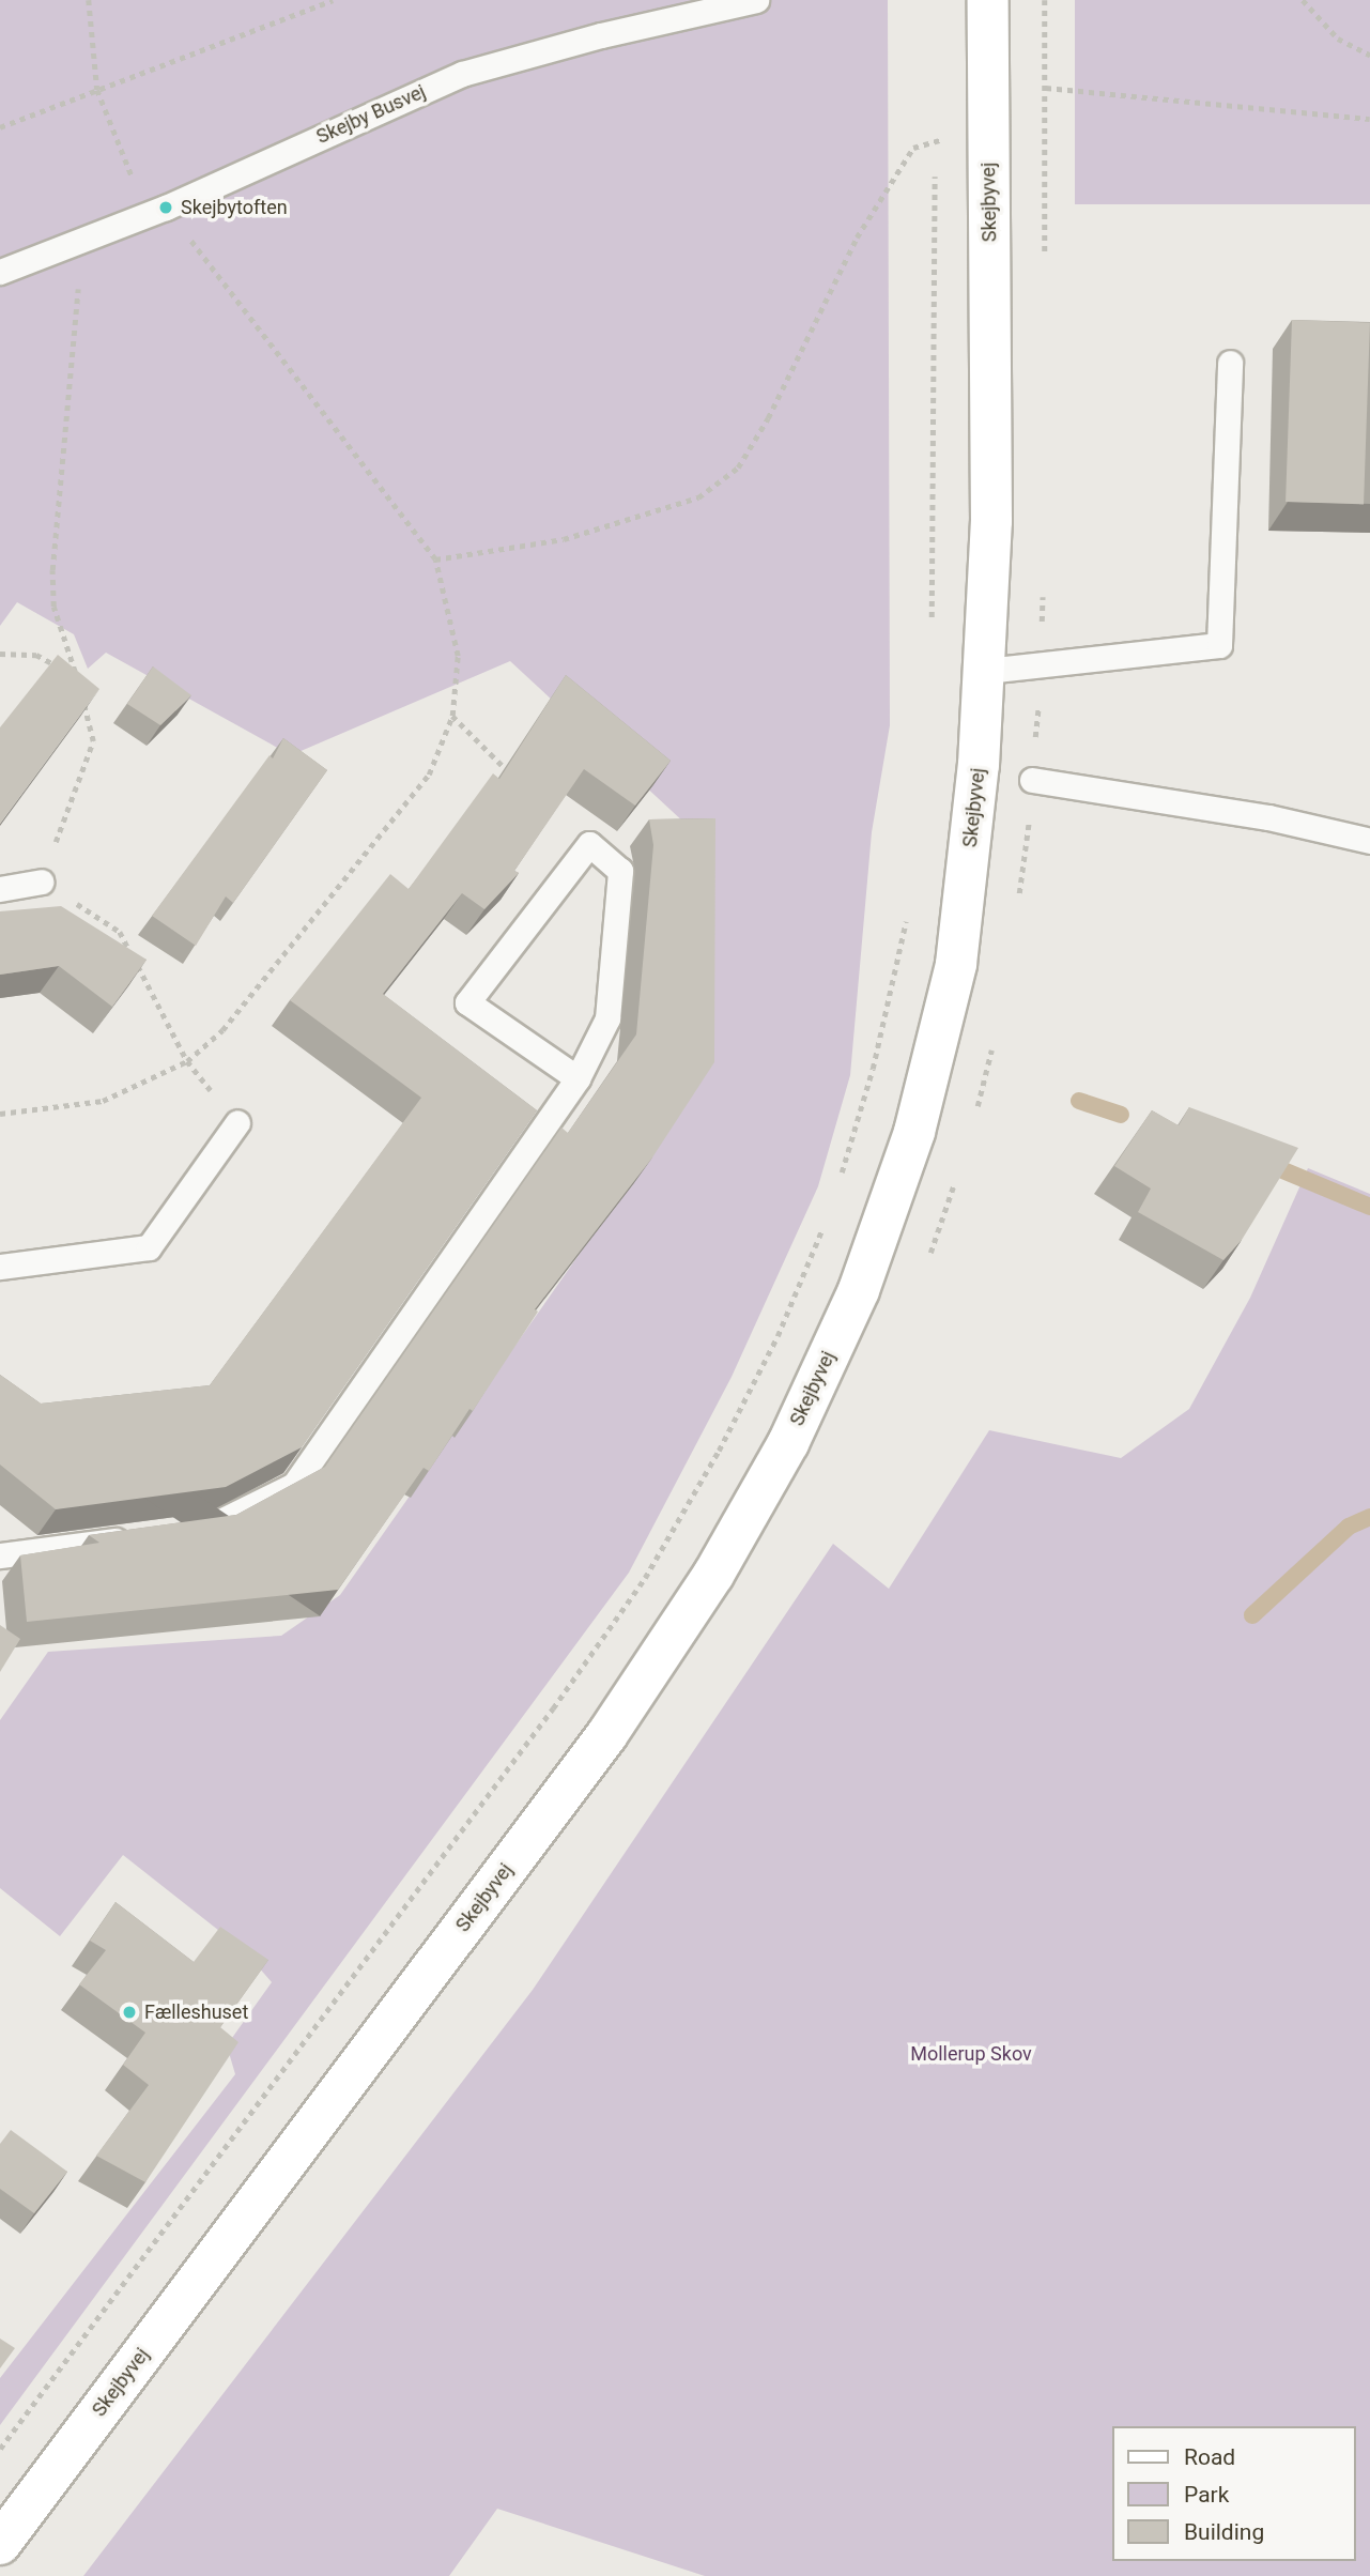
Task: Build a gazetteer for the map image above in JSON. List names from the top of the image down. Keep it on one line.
{"streets":{"street":["Skejbyvej"],"lane":["Skejby Busvej"]},"parks":["Mollerup Skov"],"places":["Skejbytoften","Fælleshuset"],"legend":["Road","Park","Building"]}
